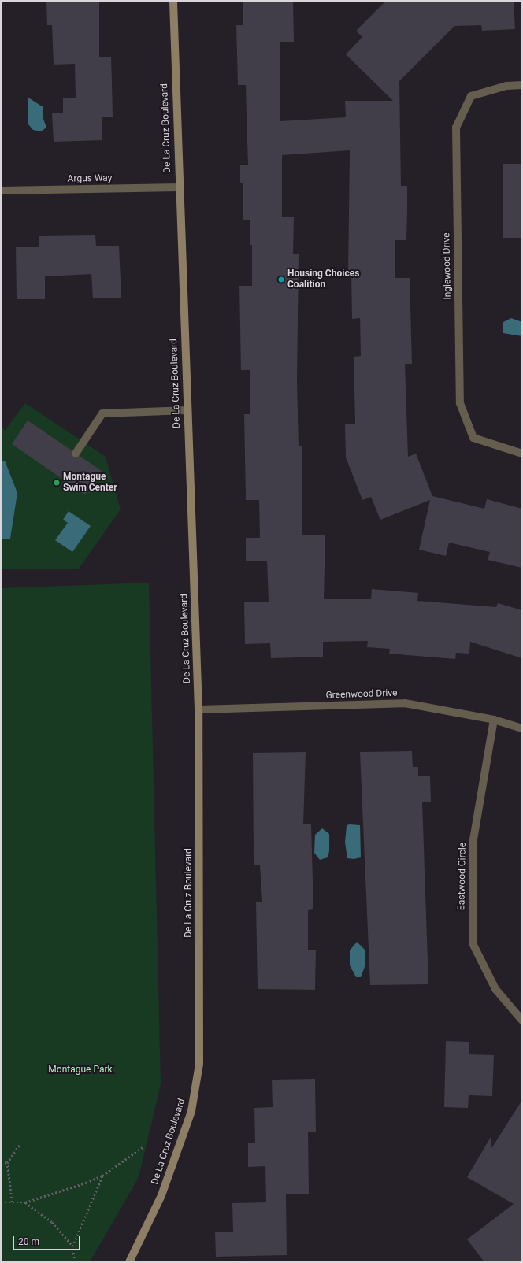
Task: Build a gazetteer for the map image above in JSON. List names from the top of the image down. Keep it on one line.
{"streets":{"main road":["De La Cruz Boulevard"],"street":["Argus Way","Inglewood Drive","Greenwood Drive","Eastwood Circle"]},"crossings":[["De La Cruz Boulevard","Argus Way"],["De La Cruz Boulevard","Greenwood Drive"],["Greenwood Drive","Eastwood Circle"]],"parks":["Montague Park"],"places":["Housing Choices Coalition","Montague Swim Center"],"scale_bar":"20 m"}
